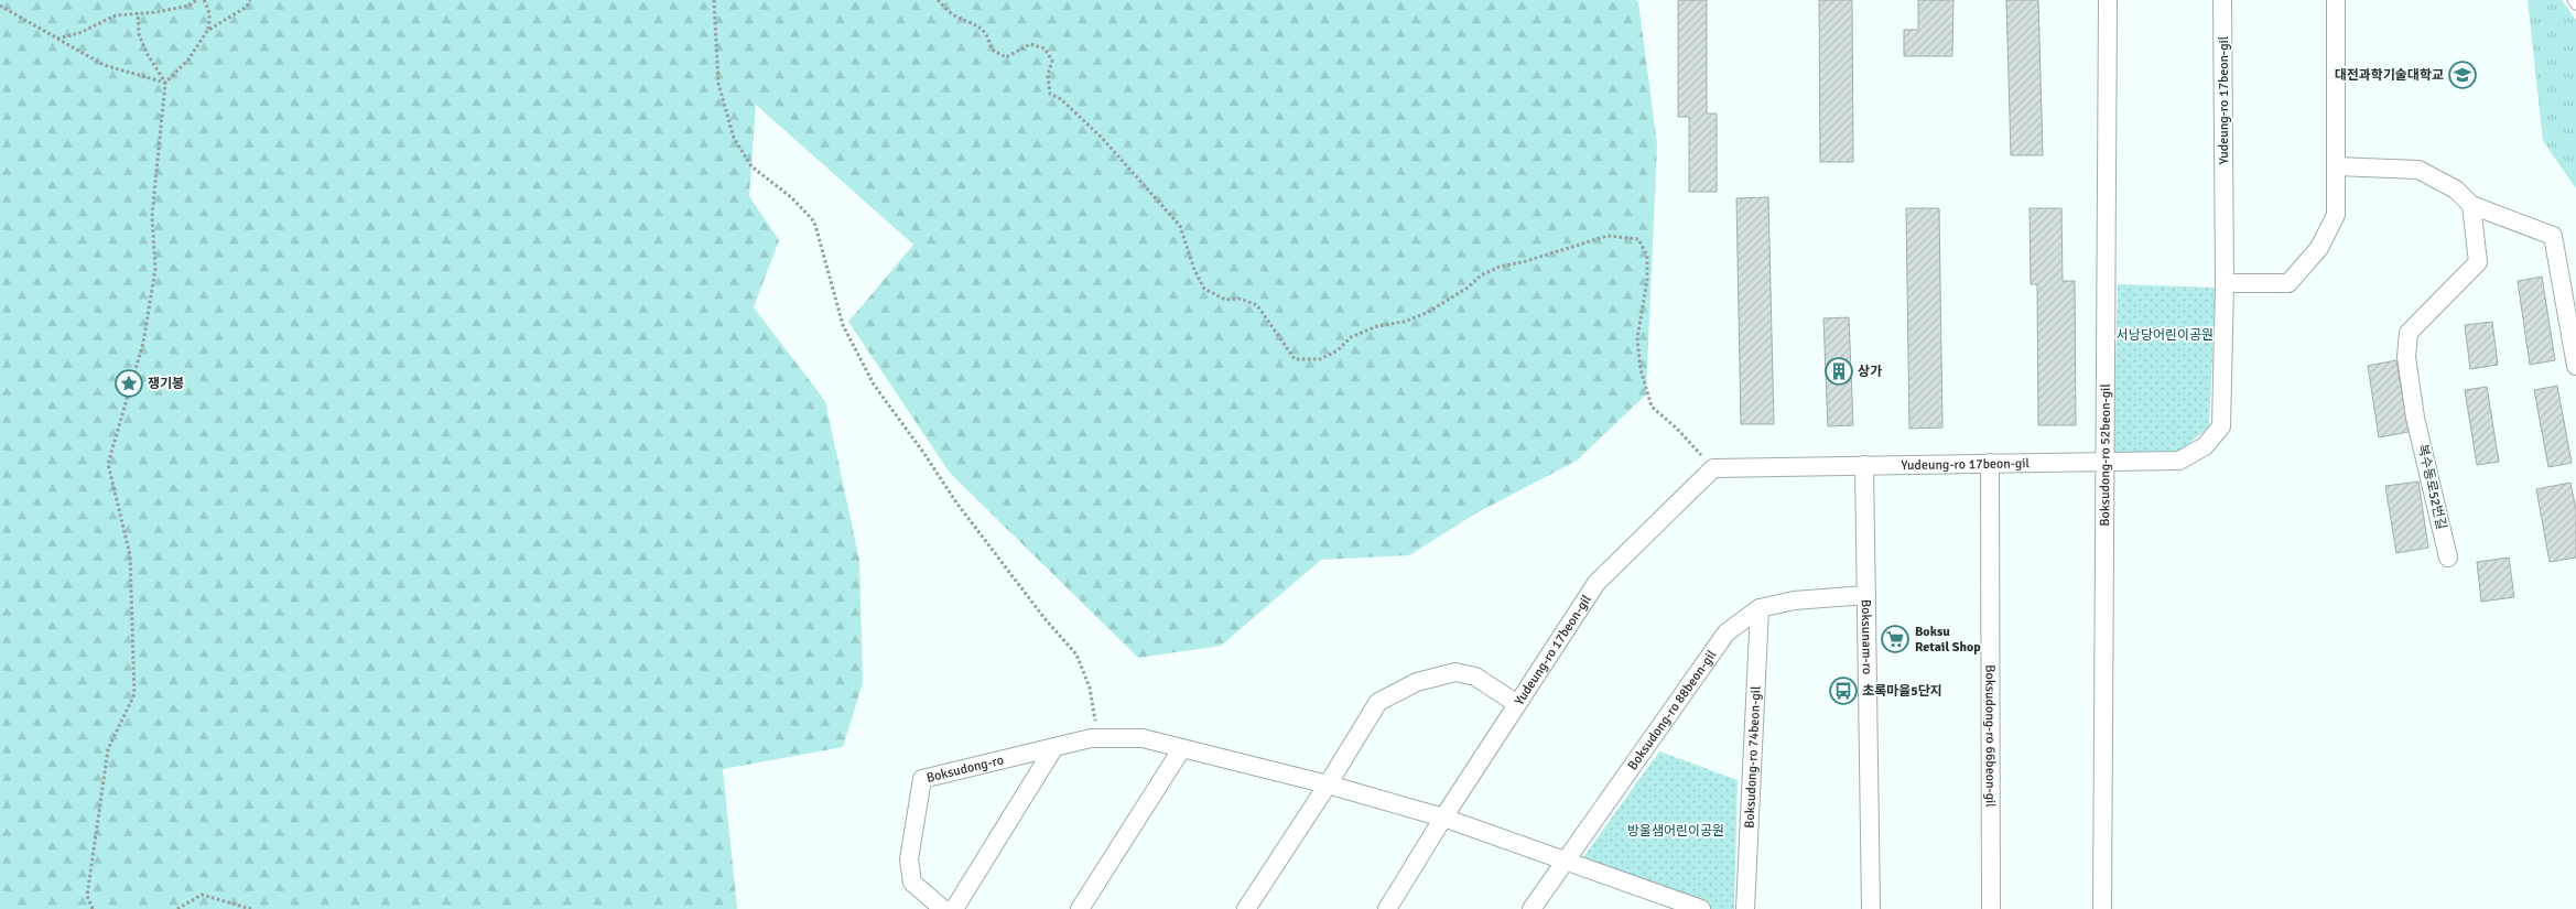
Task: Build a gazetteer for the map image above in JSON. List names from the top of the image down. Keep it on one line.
{"streets":{"street":["Yudeung-ro 17beon-gil","Boksudong-ro 52beon-gil","Boksunam-ro","Boksudong-ro 88beon-gil","Boksudong-ro 66beon-gil","Boksudong-ro 74beon-gil","Boksudong-ro"]},"crossings":[["Yudeung-ro 17beon-gil","Boksudong-ro 52beon-gil"],["Yudeung-ro 17beon-gil","Boksunam-ro"],["Yudeung-ro 17beon-gil","Boksudong-ro 66beon-gil"],["Yudeung-ro 17beon-gil","Boksudong-ro"],["Boksunam-ro","Boksudong-ro 88beon-gil"],["Boksudong-ro 88beon-gil","Boksudong-ro 74beon-gil"]],"parks":["서낭당어린이공원","방울샘어린이공원"],"places":{"school or university":["대전과학기술대학교"],"building":["상가"],"place":["쟁기봉"],"supermarket":["Boksu Retail Shop"],"bus stop":["초록마을5단지"]}}
